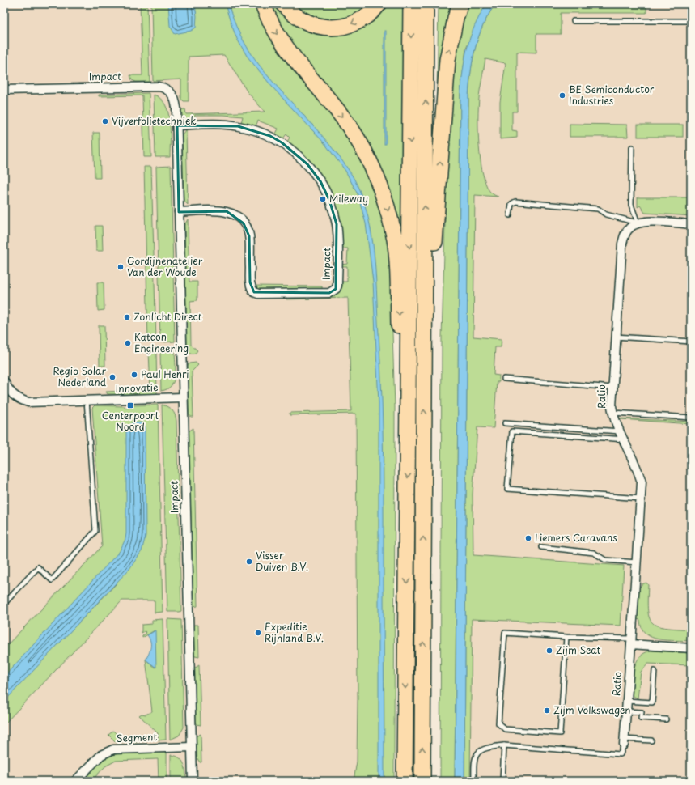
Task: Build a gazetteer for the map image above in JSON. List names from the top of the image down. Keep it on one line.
{"streets":{"street":["Impact","Innovatie","Ratio","Segment"]},"crossings":[["Impact","Innovatie"],["Impact","Segment"]],"places":{"other":["BE Semiconductor Industries","Vijverfolietechniek","Mileway","Gordijnenatelier Van der Woude","Zonlicht Direct","Katcon Engineering","Paul Henri","Regio Solar Nederland","Liemers Caravans","Visser Duiven B.V.","Expeditie Rijnland B.V.","Zijm Seat","Zijm Volkswagen"],"transit":["Centerpoort Noord"]}}
